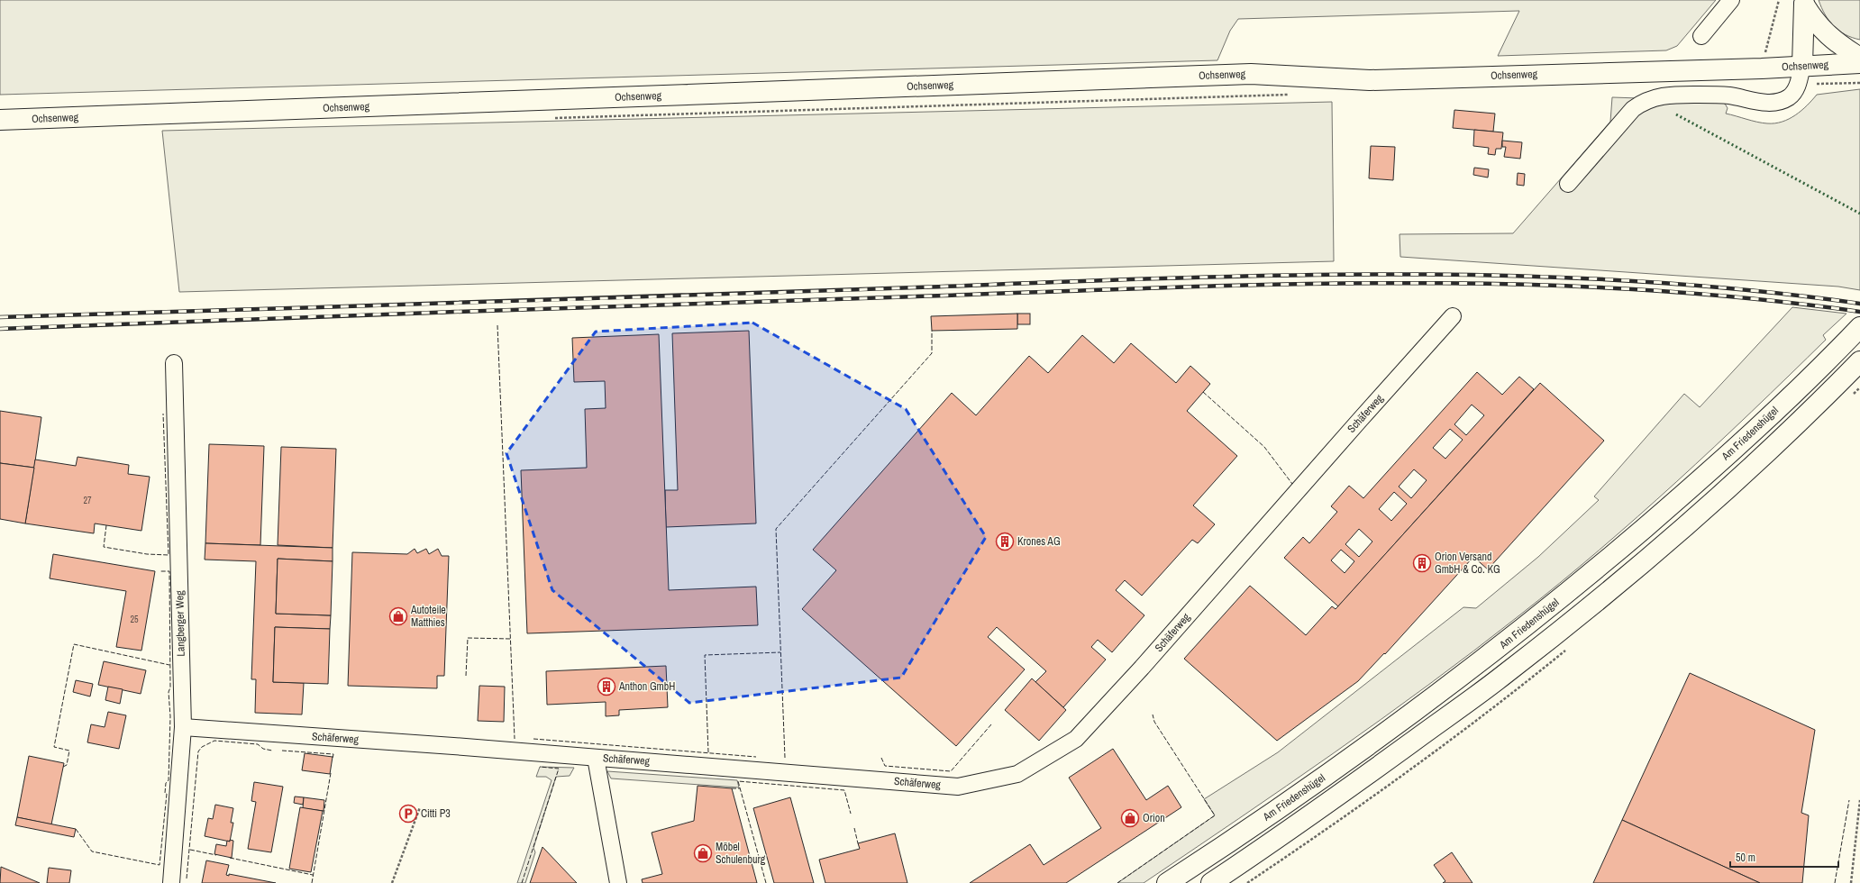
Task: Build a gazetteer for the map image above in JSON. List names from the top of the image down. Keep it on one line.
{"streets":{"main road":["Ochsenweg","Am Friedenshügel"],"street":["Schäferweg","Langberger Weg"]},"crossings":[["Schäferweg","Langberger Weg"]],"places":{"building":["Krones AG","Orion Versand GmbH & Co. KG","Anthon GmbH"],"shop":["Autoteile Matthies","Orion","Möbel Schulenburg"],"parking":["Citti P3"]},"house_numbers":["27","25"],"scale_bar":"50 m"}
